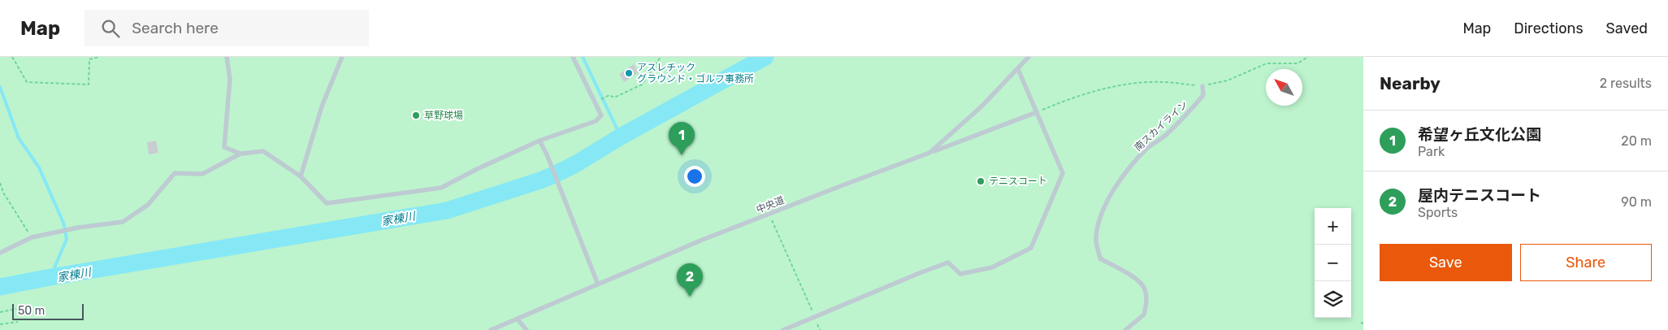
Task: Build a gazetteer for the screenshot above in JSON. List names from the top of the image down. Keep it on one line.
{"streets":{"lane":["南スカイライン","中央道"]},"water":["家棟川"],"places":["アスレチック グラウンド・ゴルフ事務所","草野球場","テニスコート"],"scale_bar":"50 m","north":"top left","page":{"header":"Map","search":"Search here","nav":["Map","Directions","Saved"],"heading":["Nearby","2 results"],"list":[{"mark":"1","name":"希望ヶ丘文化公園","note":"Park","value":"20 m"},{"mark":"2","name":"屋内テニスコート","note":"Sports","value":"90 m"}],"pins":["1","2"],"map_buttons":["+","−"],"buttons":["Save","Share"],"scale":"50 m"}}
